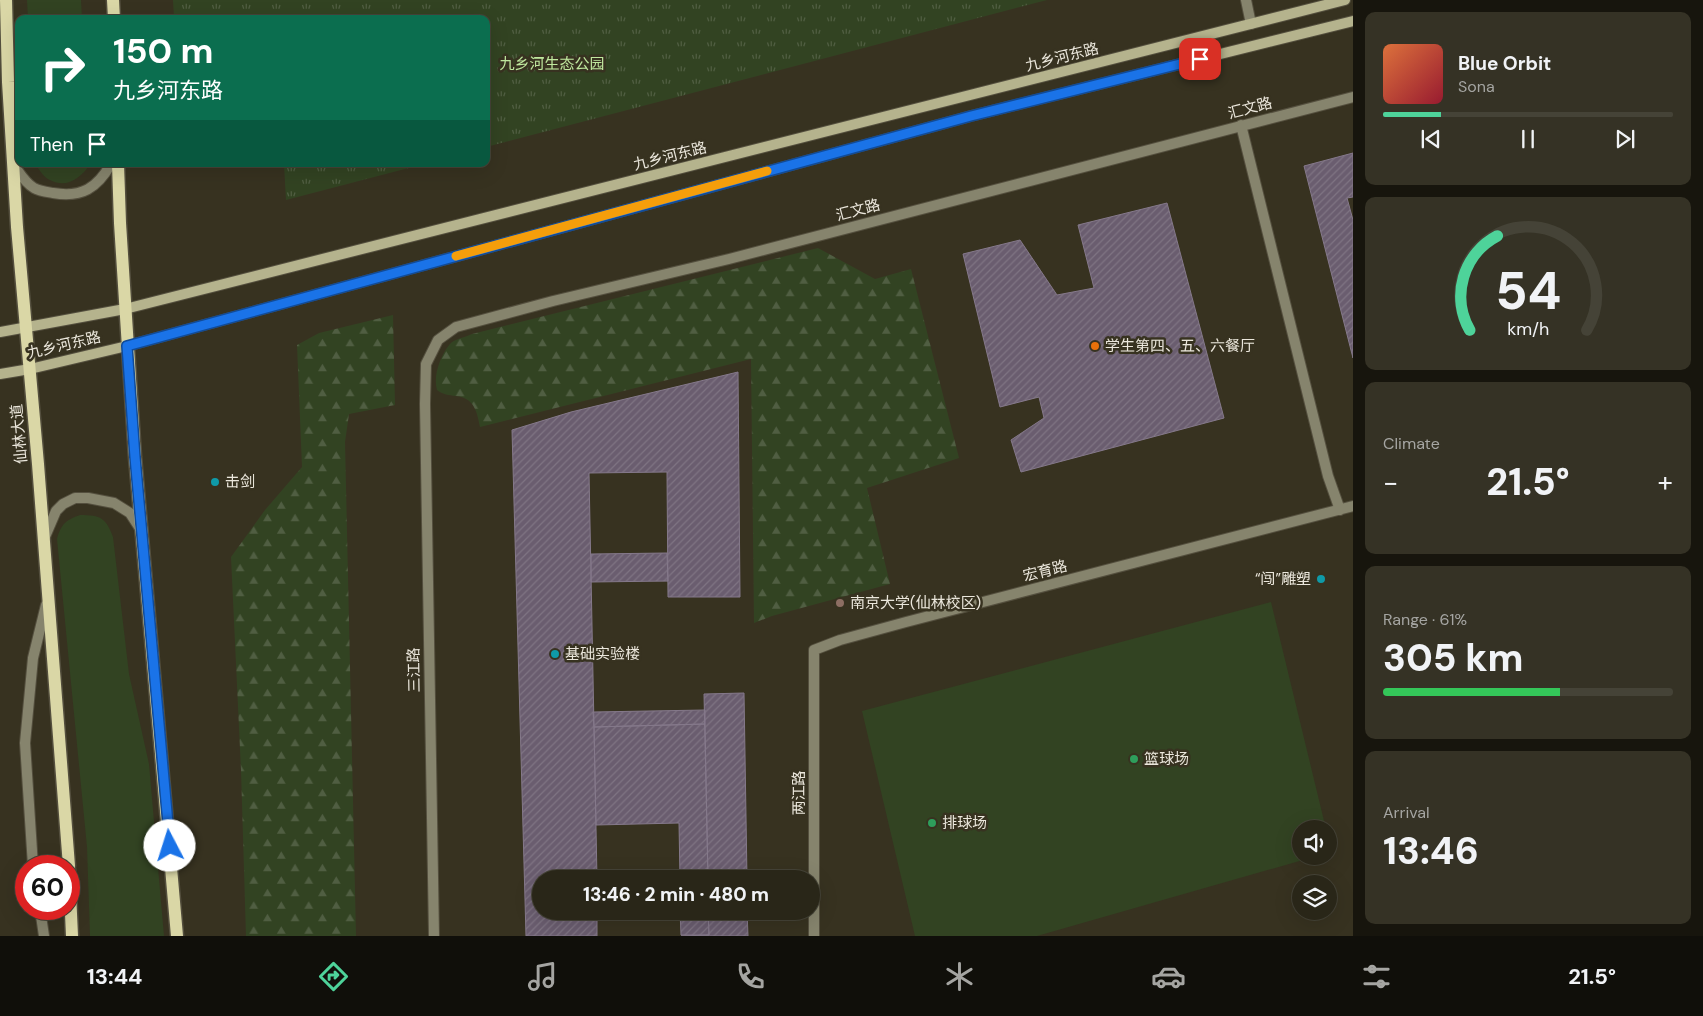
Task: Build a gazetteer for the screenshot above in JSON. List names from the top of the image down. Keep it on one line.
{"streets":{"main road":["九乡河东路","仙林大道"],"street":["汇文路","宏育路","三江路","两江路"]},"crossings":[["九乡河东路","仙林大道"],["汇文路","三江路"],["宏育路","两江路"]],"parks":["九乡河生态公园"],"places":["学生第四、五、六餐厅","击剑","“闯”雕塑","南京大学(仙林校区)","基础实验楼","篮球场","排球场"],"page":{"turn":["150 m","九乡河东路"],"song":["Blue Orbit","Sona"],"then":"Then","tile":["Climate",["Range · 61%","305 km"],["Arrival","13:46"]],"heat":["−","21.5°","+"],"limit":"60","trip":"13:46 · 2 min · 480 m","tabs":["13:44","21.5°"],"gauge":["54","km/h"]}}
